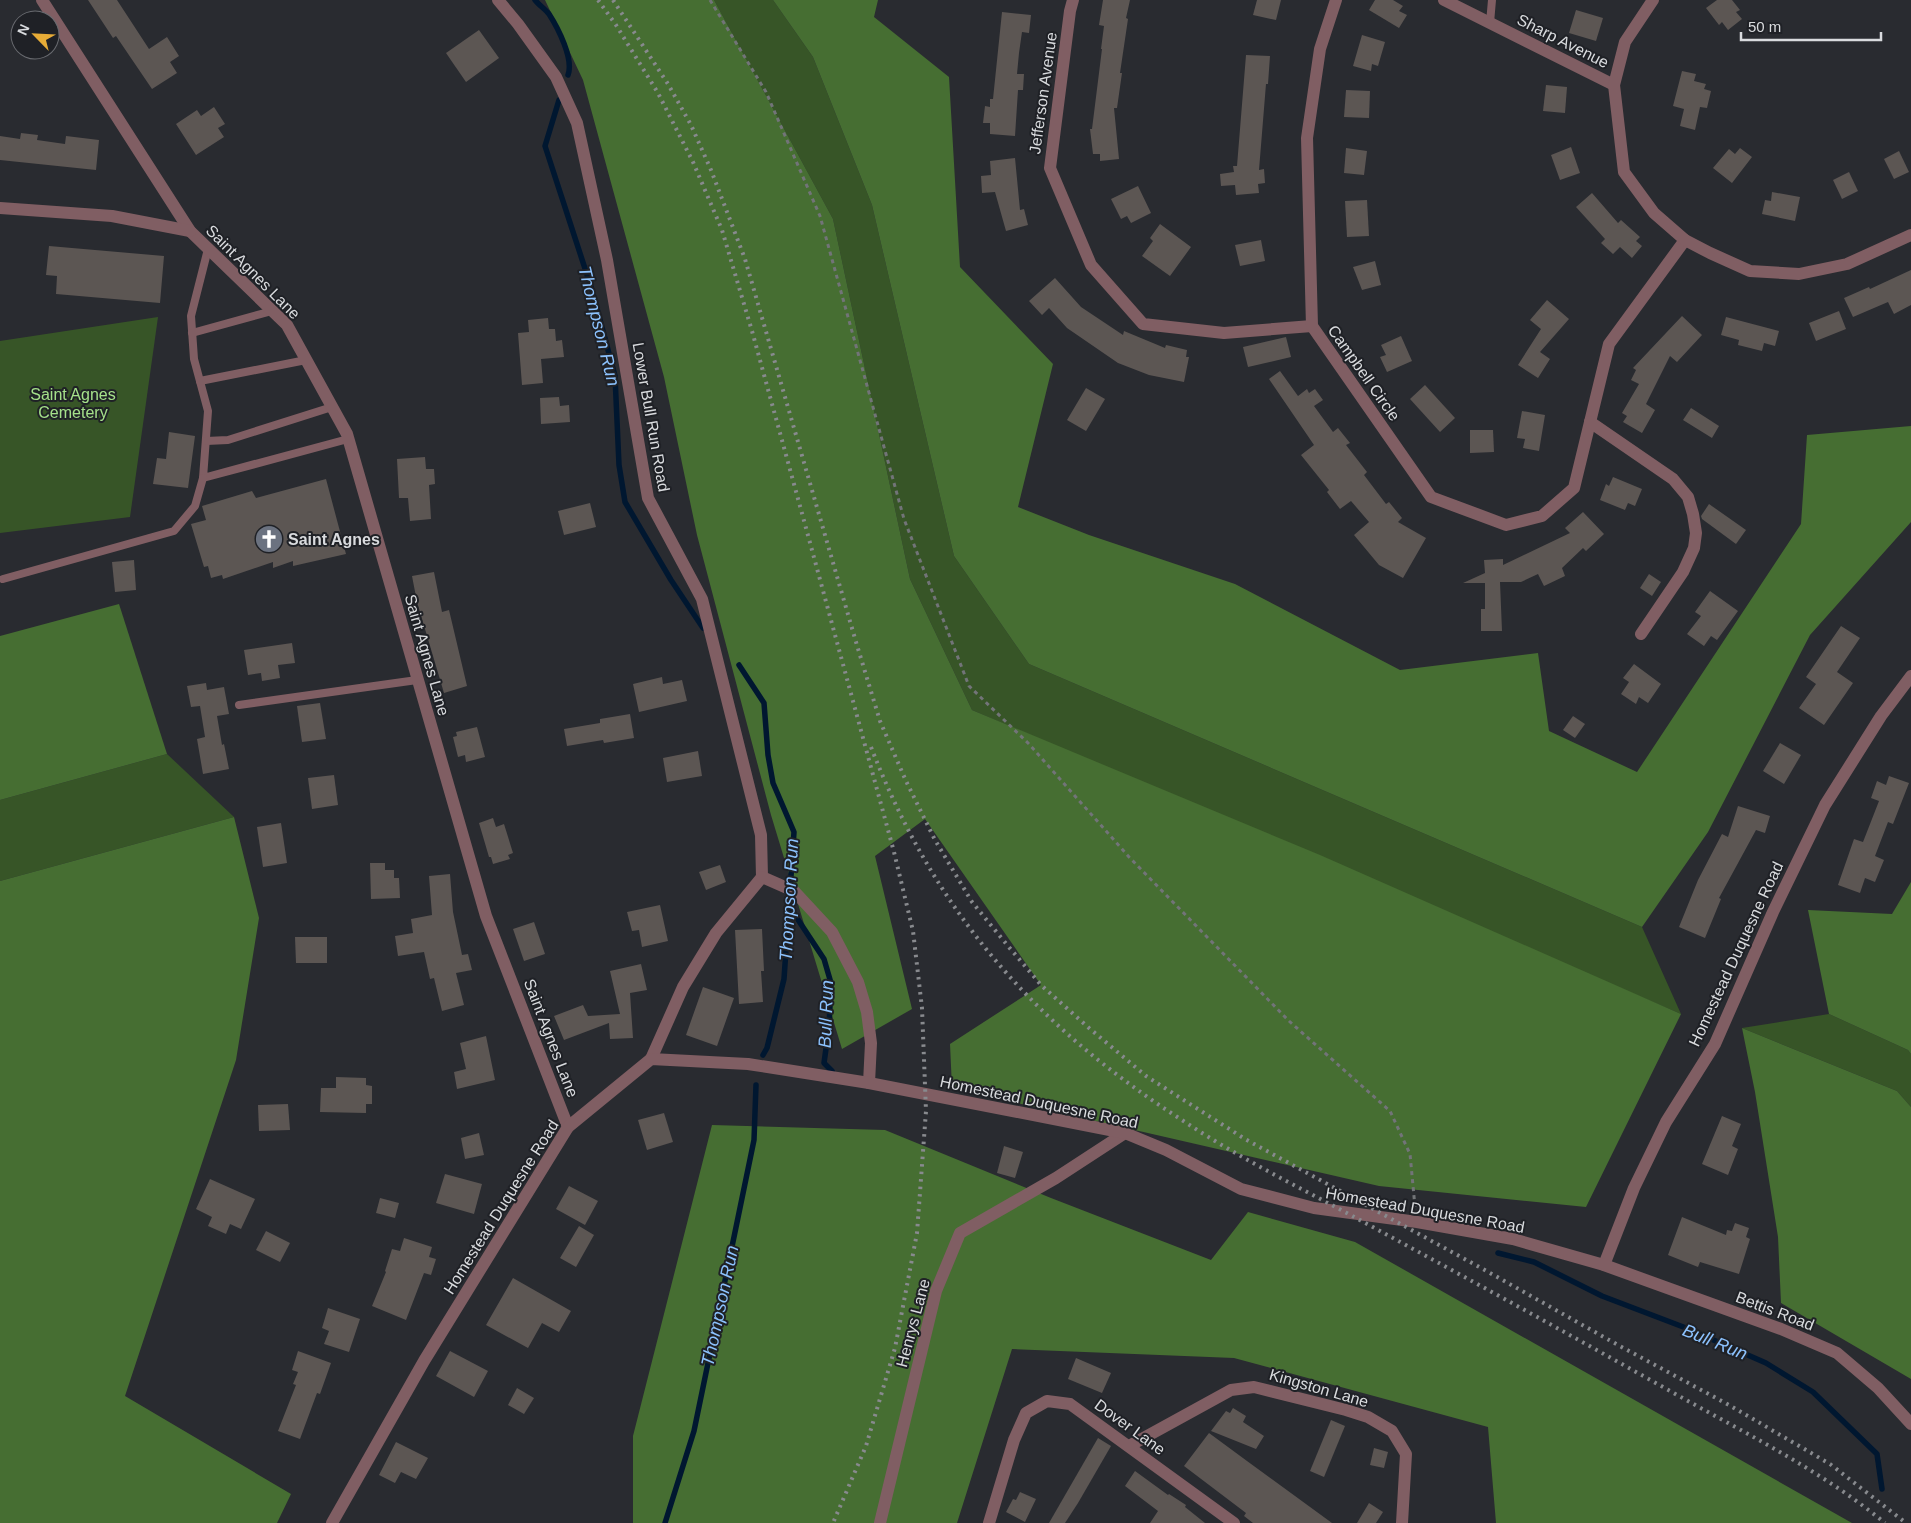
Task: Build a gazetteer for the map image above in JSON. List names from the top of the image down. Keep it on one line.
{"streets":{"street":["Sharp Avenue","Jefferson Avenue","Saint Agnes Lane","Campbell Circle","Lower Bull Run Road","Homestead Duquesne Road","Bettis Road","Henrys Lane","Kingston Lane","Dover Lane"]},"crossings":[["Jefferson Avenue","Campbell Circle"],["Saint Agnes Lane","Homestead Duquesne Road"],["Homestead Duquesne Road","Bettis Road"],["Homestead Duquesne Road","Henrys Lane"],["Kingston Lane","Dover Lane"]],"water":["Thompson Run","Bull Run"],"parks":["Saint Agnes Cemetery"],"places":{"church":["Saint Agnes"]},"scale_bar":"50 m","north":"top left"}
